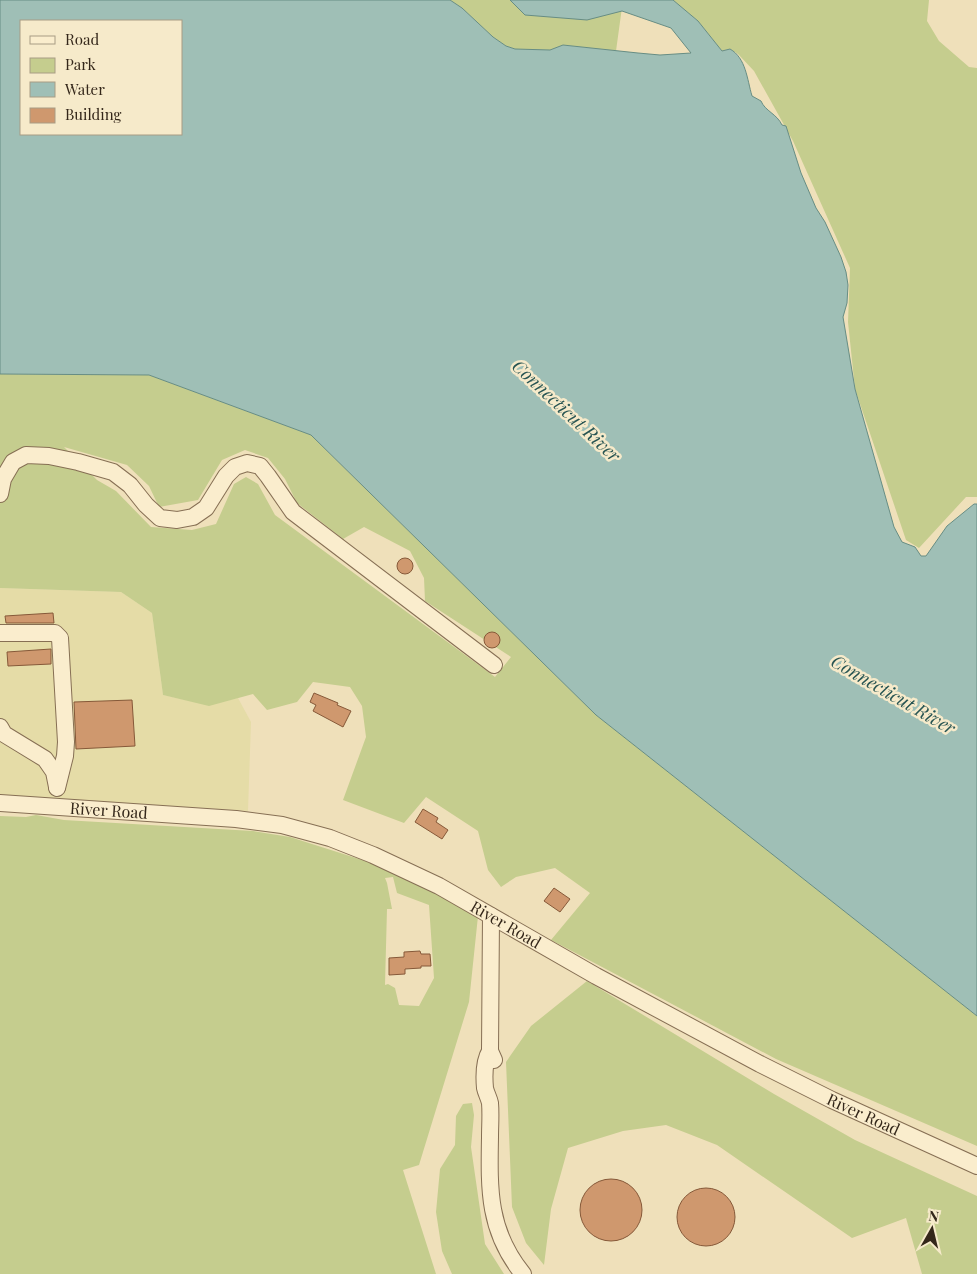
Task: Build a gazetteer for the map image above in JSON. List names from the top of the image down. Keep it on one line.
{"streets":{"street":["River Road"]},"water":["Connecticut River"],"legend":["Road","Park","Water","Building"],"north":"top"}
